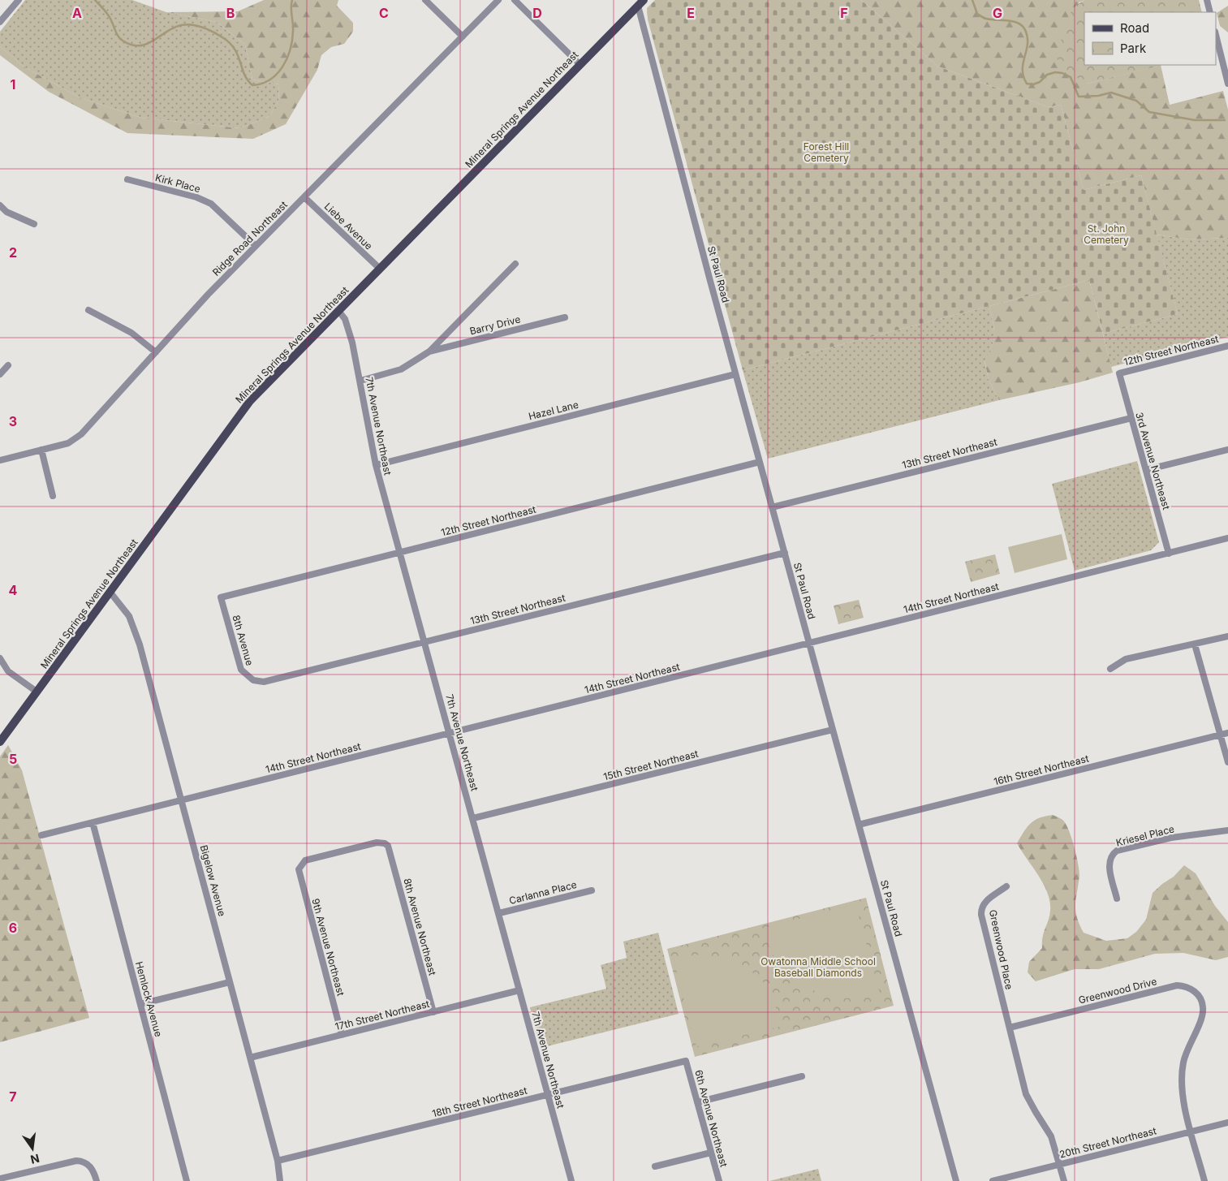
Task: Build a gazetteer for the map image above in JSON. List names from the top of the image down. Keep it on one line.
{"streets":{"main road":["Mineral Springs Avenue Northeast"],"street":["Kirk Place","Liebe Avenue","Ridge Road Northeast","St Paul Road","Barry Drive","12th Street Northeast","Hazel Lane","7th Avenue Northeast","13th Street Northeast","3rd Avenue Northeast","14th Street Northeast","8th Avenue","15th Street Northeast","16th Street Northeast","Kriesel Place","Bigelow Avenue","Carlanna Place","8th Avenue Northeast","9th Avenue Northeast","Greenwood Place","Greenwood Drive","Hemlock Avenue","17th Street Northeast","18th Street Northeast","6th Avenue Northeast","20th Street Northeast"]},"crossings":[["Mineral Springs Avenue Northeast","Liebe Avenue"],["Mineral Springs Avenue Northeast","St Paul Road"],["Mineral Springs Avenue Northeast","7th Avenue Northeast"],["Mineral Springs Avenue Northeast","Bigelow Avenue"],["Kirk Place","Ridge Road Northeast"],["Liebe Avenue","Ridge Road Northeast"],["St Paul Road","12th Street Northeast"],["St Paul Road","Hazel Lane"],["St Paul Road","13th Street Northeast"],["St Paul Road","14th Street Northeast"],["St Paul Road","15th Street Northeast"],["St Paul Road","16th Street Northeast"],["Barry Drive","7th Avenue Northeast"],["12th Street Northeast","7th Avenue Northeast"],["12th Street Northeast","3rd Avenue Northeast"],["12th Street Northeast","8th Avenue"],["Hazel Lane","7th Avenue Northeast"],["7th Avenue Northeast","13th Street Northeast"],["7th Avenue Northeast","14th Street Northeast"],["7th Avenue Northeast","15th Street Northeast"],["7th Avenue Northeast","Carlanna Place"],["7th Avenue Northeast","17th Street Northeast"],["7th Avenue Northeast","18th Street Northeast"],["13th Street Northeast","3rd Avenue Northeast"],["13th Street Northeast","8th Avenue"],["3rd Avenue Northeast","14th Street Northeast"],["14th Street Northeast","Bigelow Avenue"],["14th Street Northeast","Hemlock Avenue"],["Bigelow Avenue","17th Street Northeast"],["Bigelow Avenue","18th Street Northeast"],["8th Avenue Northeast","9th Avenue Northeast"],["8th Avenue Northeast","17th Street Northeast"],["9th Avenue Northeast","17th Street Northeast"],["Greenwood Place","Greenwood Drive"],["Greenwood Drive","20th Street Northeast"],["18th Street Northeast","6th Avenue Northeast"]],"parks":["Forest Hill Cemetery","St. John Cemetery","Owatonna Middle School Baseball Diamonds"],"legend":["Road","Park"],"north":"bottom","grid":{"columns":["A","B","C","D","E","F","G"],"rows":["1","2","3","4","5","6","7"]}}
